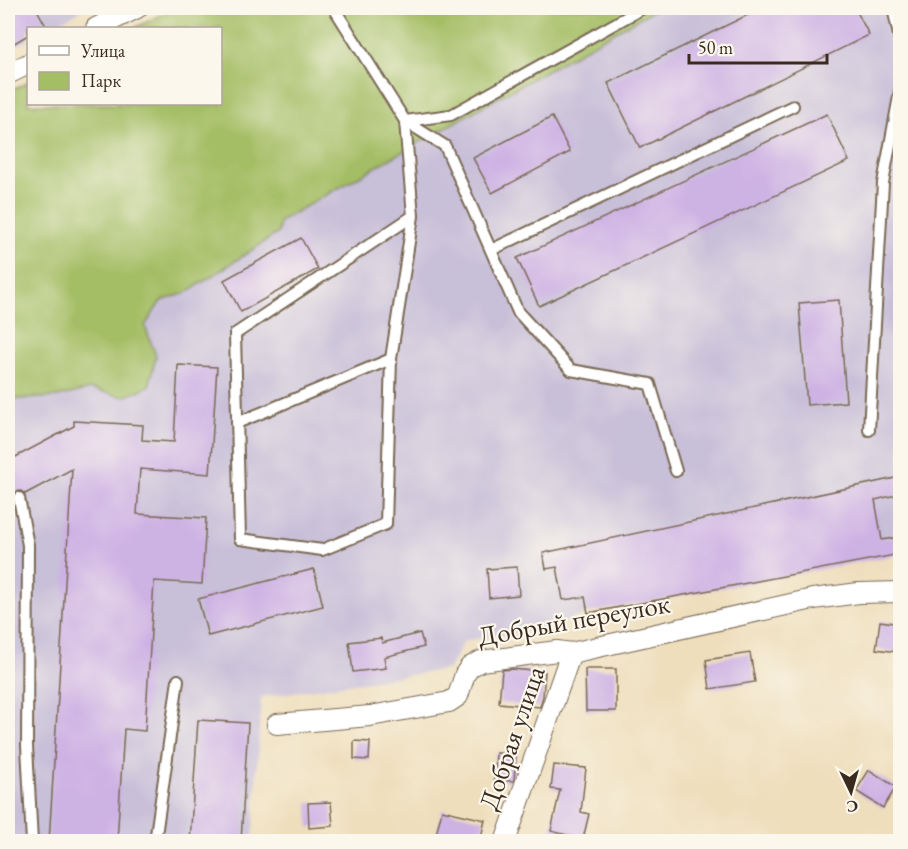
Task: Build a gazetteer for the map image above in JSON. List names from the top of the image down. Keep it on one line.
{"streets":{"street":["Добрый переулок","Добрая улица"]},"crossings":[["Добрый переулок","Добрая улица"]],"legend":["Улица","Парк"],"scale_bar":"50 m","north":"bottom"}
